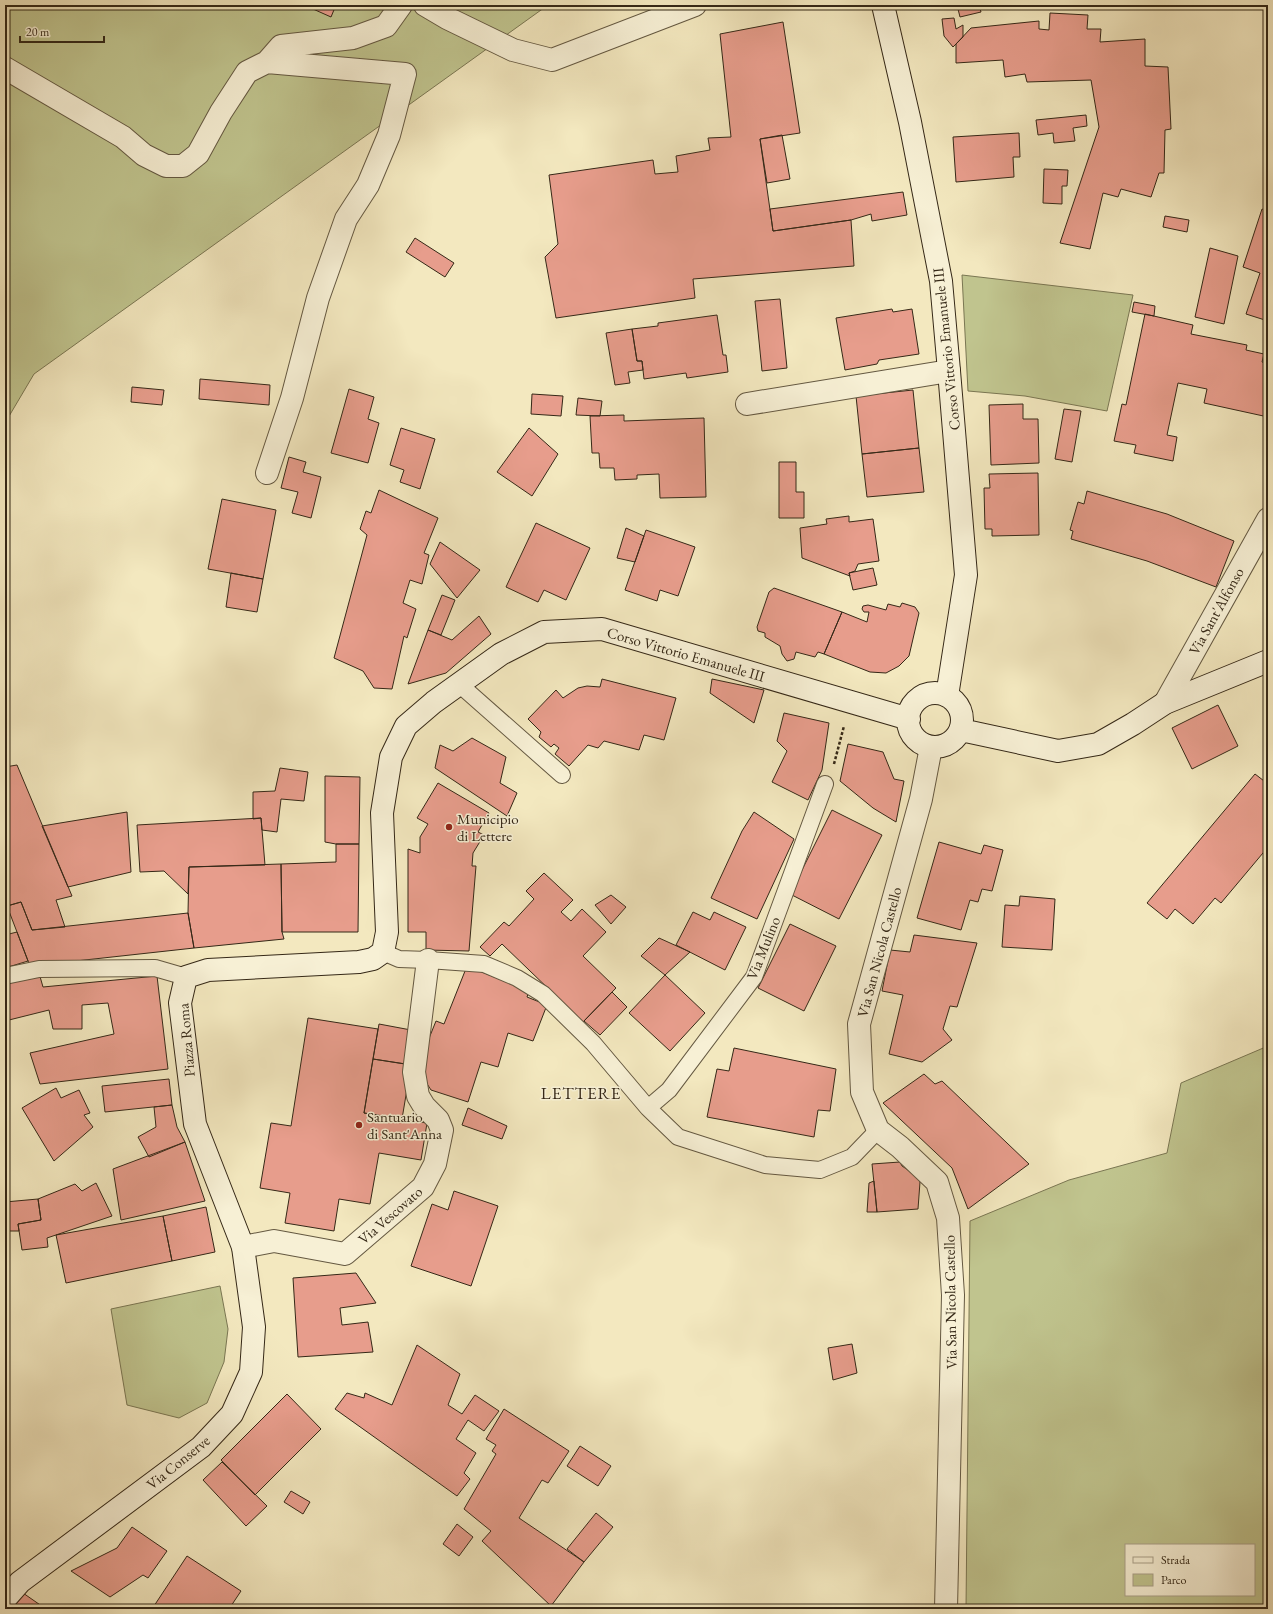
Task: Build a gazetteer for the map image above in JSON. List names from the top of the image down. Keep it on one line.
{"streets":{"street":["Corso Vittorio Emanuele III","Via Sant'Alfonso","Via San Nicola Castello","Piazza Roma","Via Vescovato","Via Conserve"],"lane":["Via Mulino"]},"crossings":[["Corso Vittorio Emanuele III","Via San Nicola Castello"],["Piazza Roma","Via Vescovato"],["Piazza Roma","Via Conserve"],["Via Vescovato","Via Conserve"]],"districts":["LETTERE"],"places":["Municipio di Lettere","Santuario di Sant'Anna"],"legend":["Strada","Parco"],"scale_bar":"20 m"}
